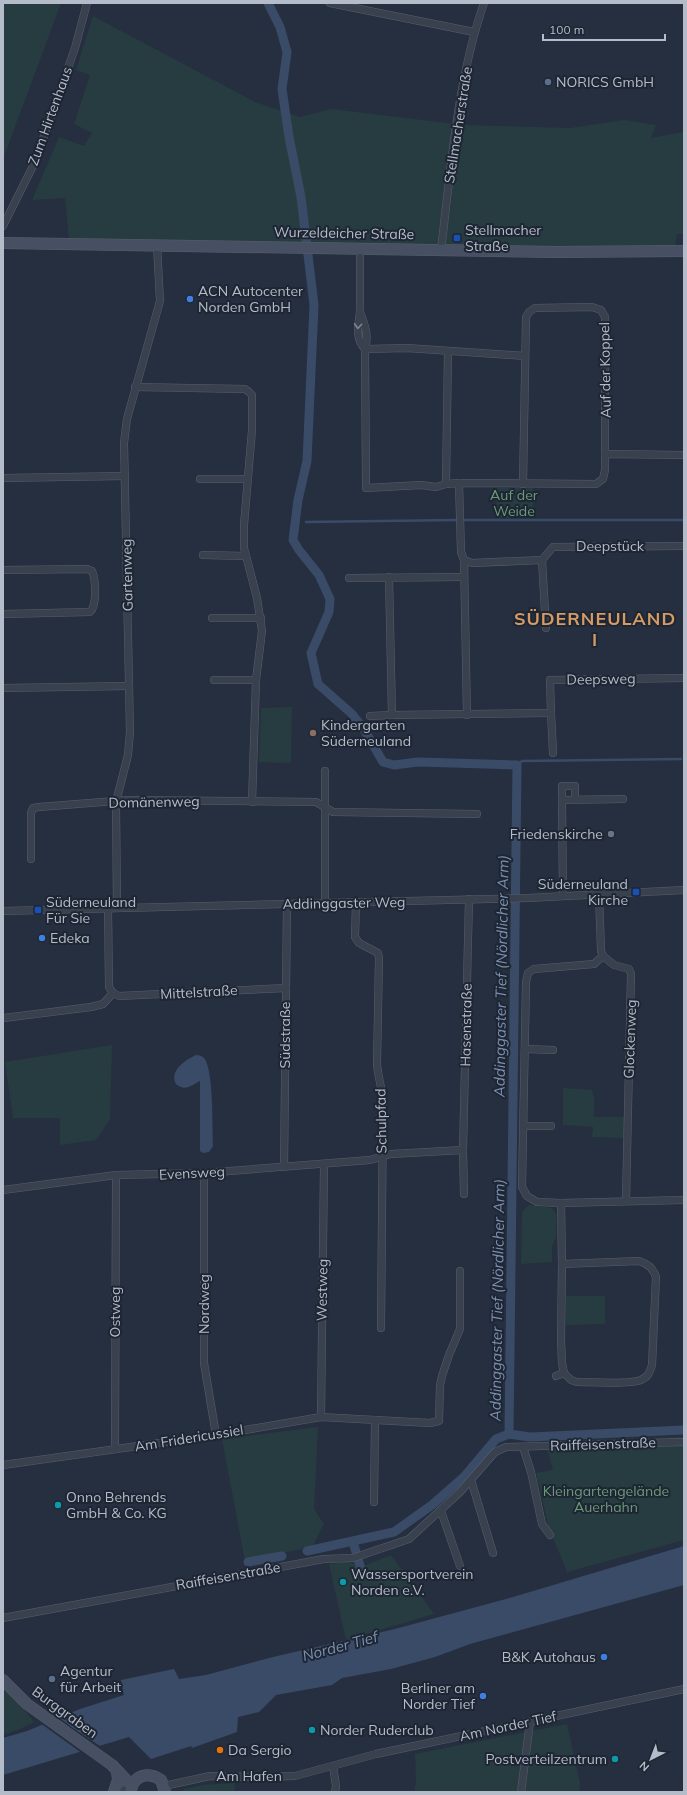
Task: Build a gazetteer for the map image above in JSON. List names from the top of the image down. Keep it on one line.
{"streets":{"main road":["Wurzeldeicher Straße","Burggraben"],"street":["Zum Hirtenhaus","Stellmacherstraße","Auf der Koppel","Deepstück","Gartenweg","Deepsweg","Domänenweg","Addinggaster Weg","Mittelstraße","Hasenstraße","Südstraße","Glockenweg","Schulpfad","Evensweg","Westweg","Nordweg","Ostweg","Am Fridericussiel","Raiffeisenstraße","Am Norder Tief","Am Hafen"]},"crossings":[["Stellmacherstraße","Wurzeldeicher Straße"],["Wurzeldeicher Straße","Gartenweg"],["Gartenweg","Domänenweg"],["Gartenweg","Addinggaster Weg"],["Addinggaster Weg","Hasenstraße"],["Addinggaster Weg","Südstraße"],["Addinggaster Weg","Schulpfad"],["Mittelstraße","Südstraße"],["Südstraße","Evensweg"],["Schulpfad","Evensweg"],["Evensweg","Westweg"],["Evensweg","Nordweg"],["Evensweg","Ostweg"],["Westweg","Am Fridericussiel"],["Nordweg","Am Fridericussiel"],["Ostweg","Am Fridericussiel"],["Burggraben","Am Hafen"],["Am Norder Tief","Am Hafen"]],"districts":["SÜDERNEULAND I"],"water":["Addinggaster Tief (Nördlicher Arm)","Norder Tief"],"parks":["Auf der Weide","Kleingartengelände Auerhahn"],"places":{"other":["NORICS GmbH","ACN Autocenter Norden GmbH","Kindergarten Süderneuland","Friedenskirche","Edeka","Onno Behrends GmbH & Co. KG","Wassersportverein Norden e.V.","B&K Autohaus","Agentur für Arbeit","Berliner am Norder Tief","Norder Ruderclub","Da Sergio","Postverteilzentrum"],"transit":["Stellmacher Straße","Süderneuland Kirche","Süderneuland Für Sie"]},"scale_bar":"100 m","north":"bottom left"}
